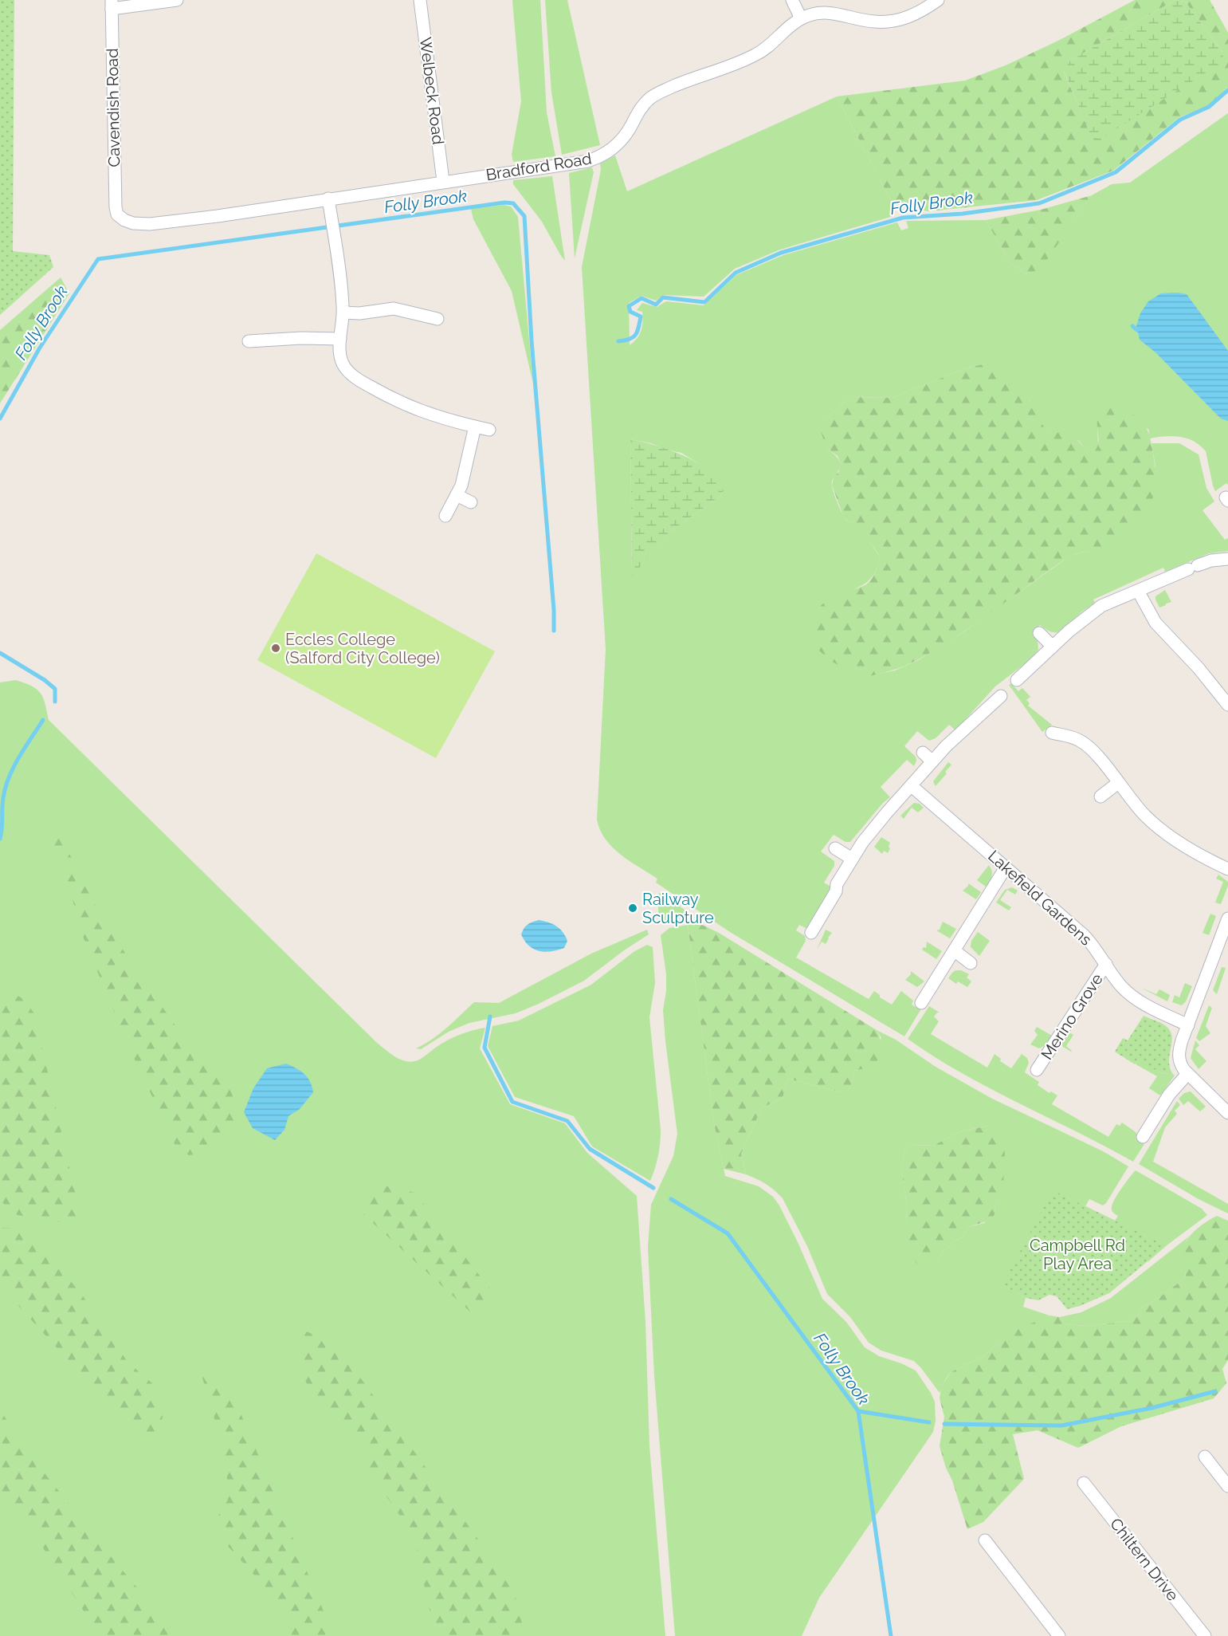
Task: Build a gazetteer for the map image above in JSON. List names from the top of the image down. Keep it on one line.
{"streets":{"street":["Welbeck Road","Cavendish Road","Bradford Road","Lakefield Gardens","Merino Grove","Chiltern Drive"]},"crossings":[["Welbeck Road","Bradford Road"],["Cavendish Road","Bradford Road"],["Lakefield Gardens","Merino Grove"]],"water":["Folly Brook"],"parks":["Campbell Rd Play Area"],"places":["Eccles College (Salford City College)","Railway Sculpture"]}
